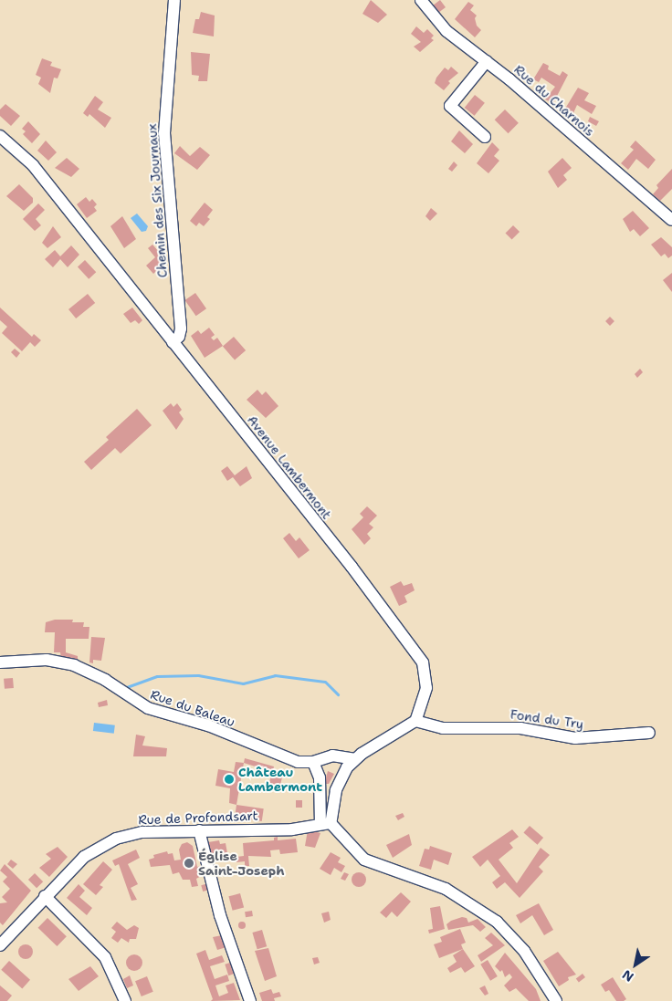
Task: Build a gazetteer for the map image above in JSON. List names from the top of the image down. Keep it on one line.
{"streets":{"street":["Rue du Charnois","Chemin des Six Journaux","Avenue Lambermont","Rue du Baleau","Fond du Try","Rue de Profondsart"]},"crossings":[["Chemin des Six Journaux","Avenue Lambermont"],["Avenue Lambermont","Fond du Try"]],"places":["Château Lambermont","Église Saint-Joseph"],"north":"bottom left"}
